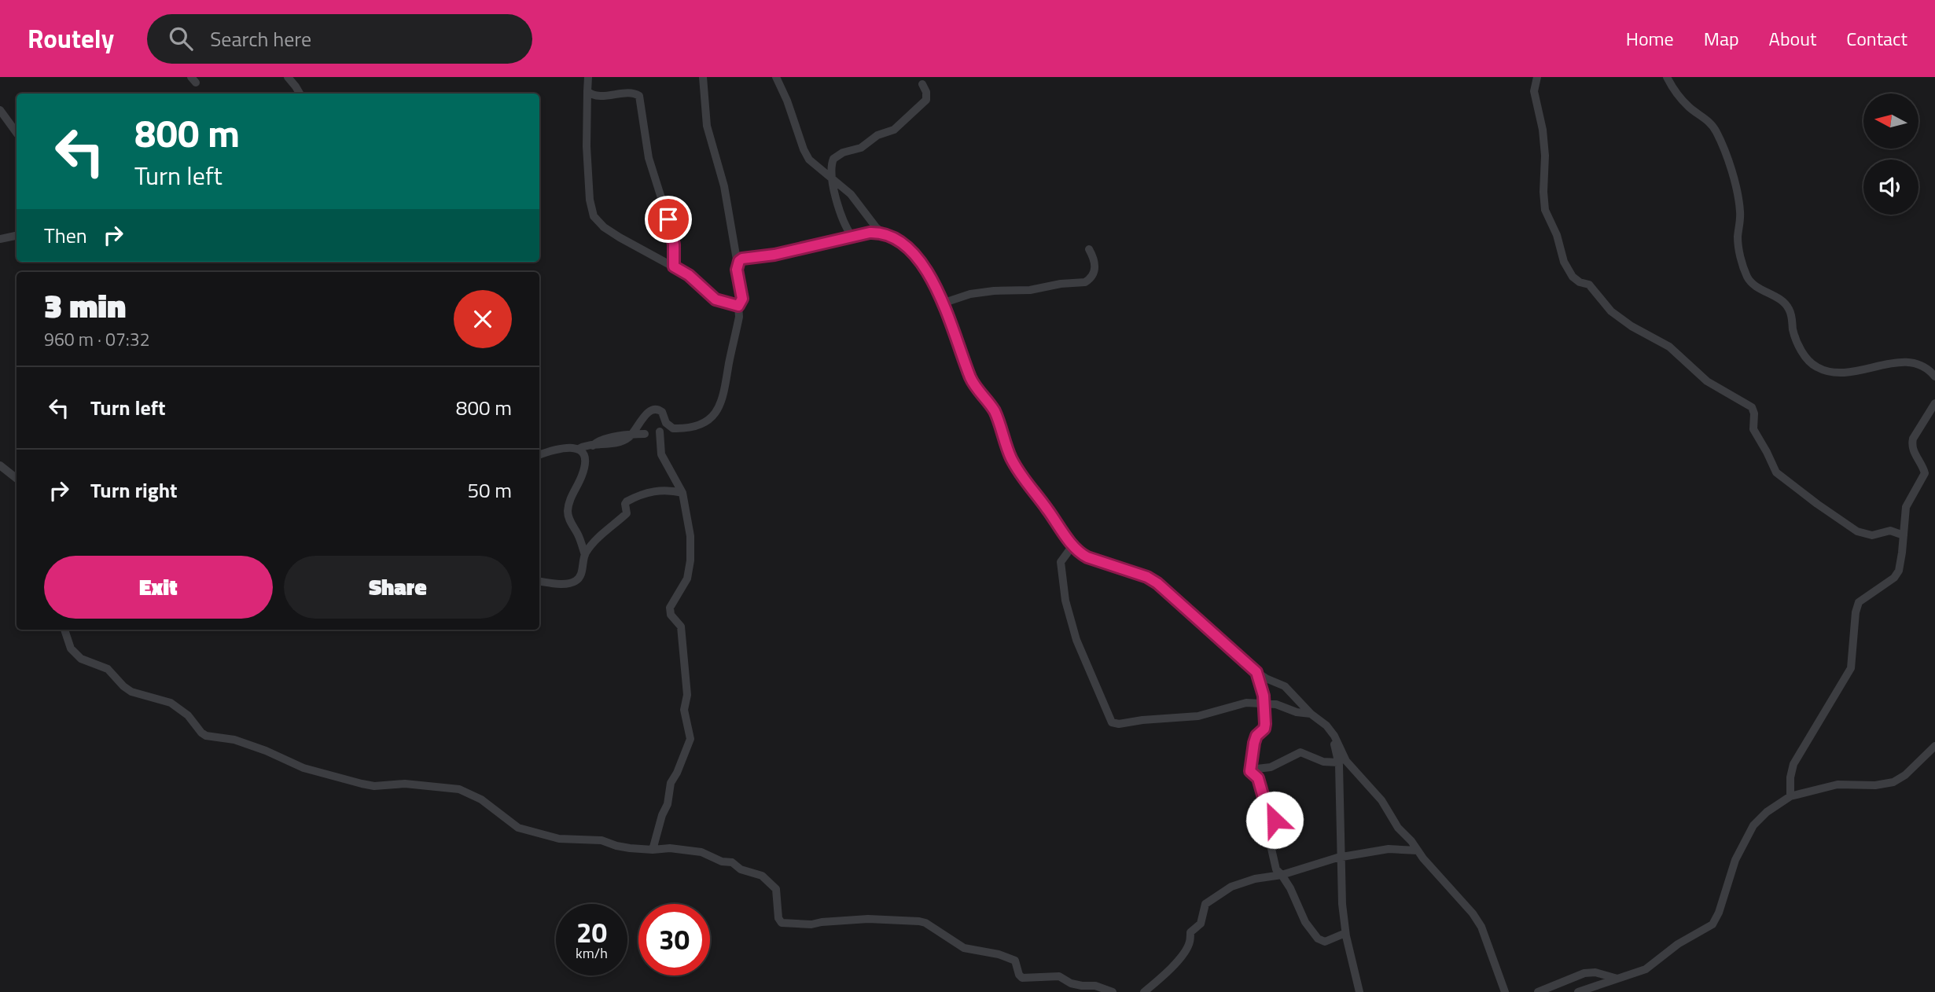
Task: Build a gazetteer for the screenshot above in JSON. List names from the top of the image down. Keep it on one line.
{"north":"left","page":{"header":"Routely","search":"Search here","nav":["Home","Map","About","Contact"],"turn":["800 m","Turn left"],"then":"Then","heading":["3 min","960 m · 07:32"],"list":[{"name":"Turn left","value":"800 m"},{"name":"Turn right","value":"50 m"}],"buttons":["Exit","Share"],"speed":"20 km/h","limit":"30"}}
